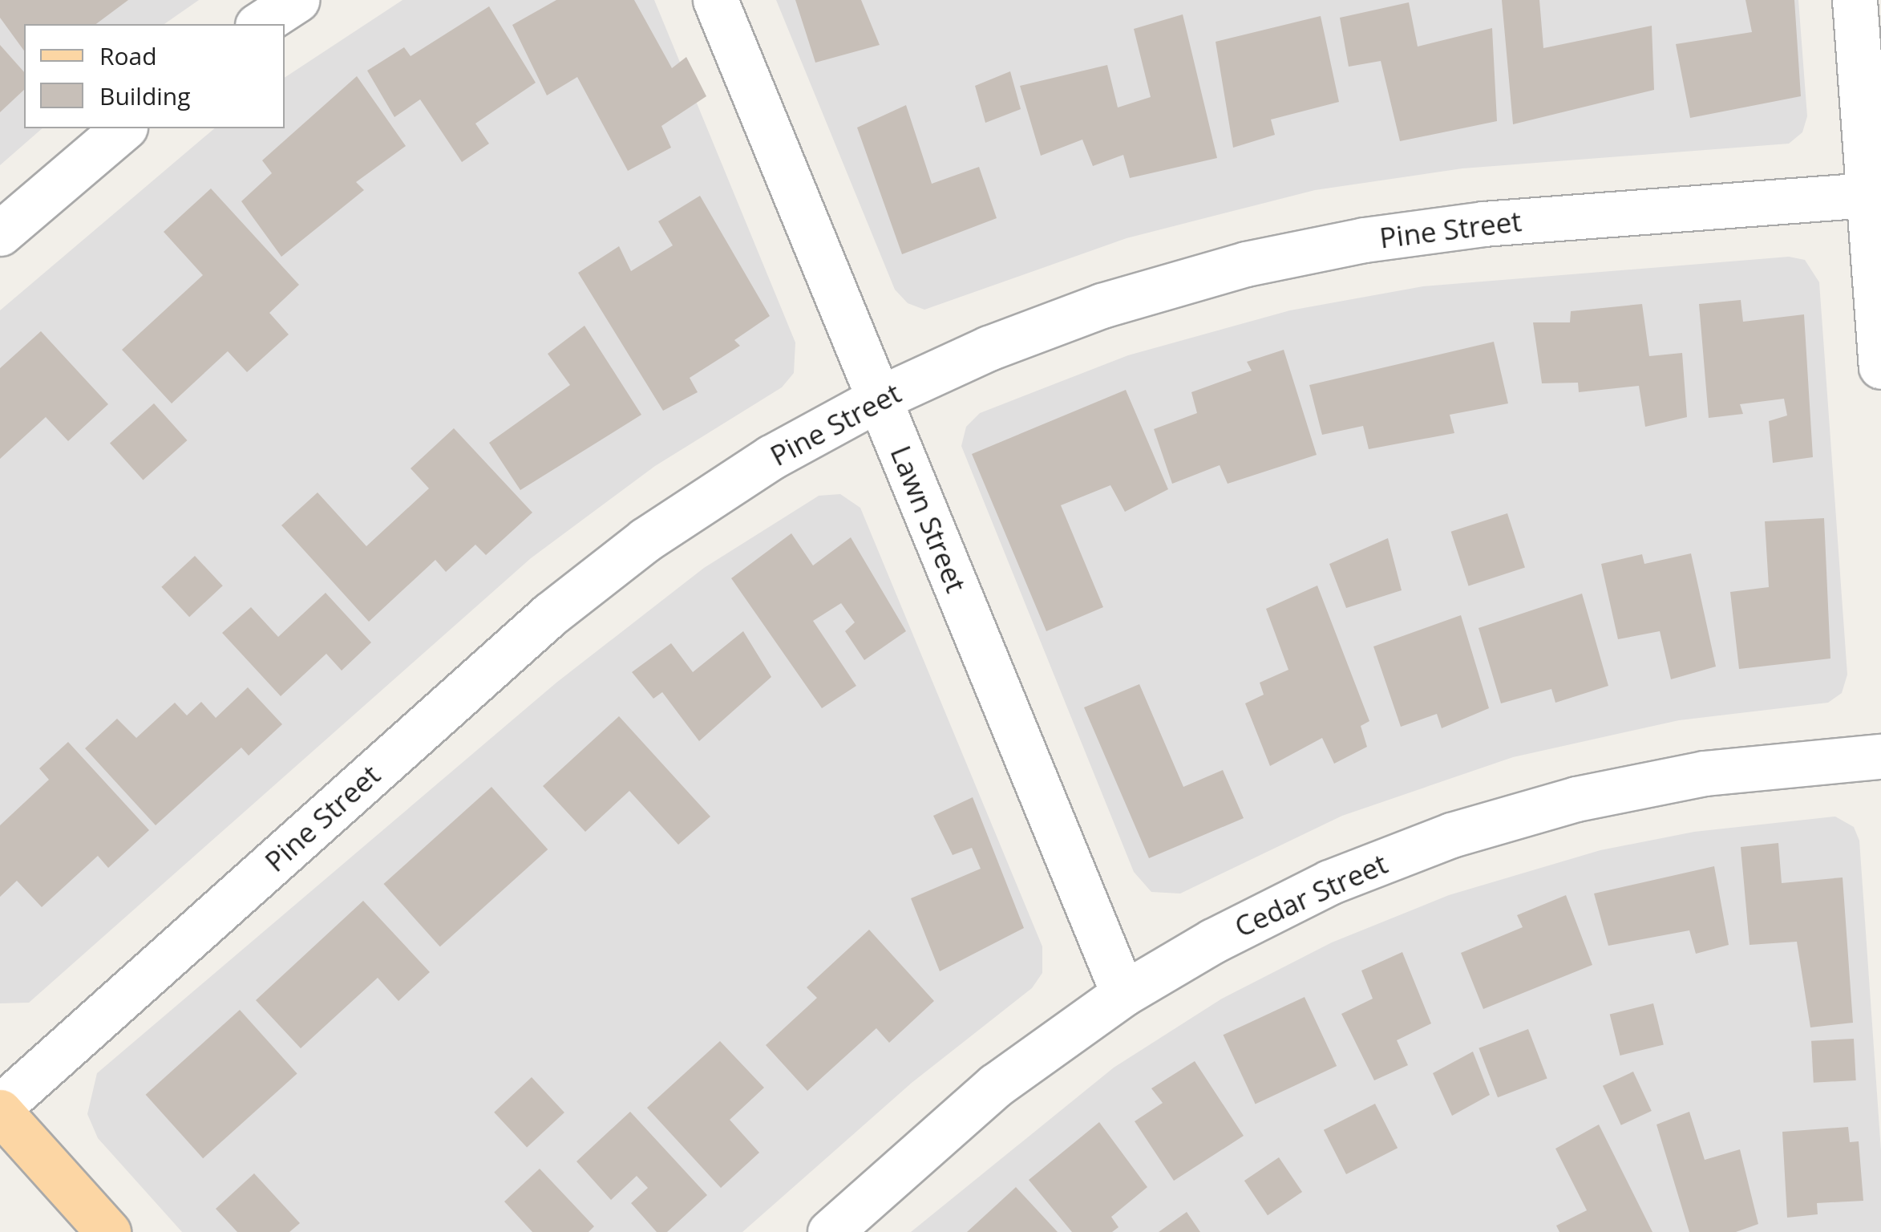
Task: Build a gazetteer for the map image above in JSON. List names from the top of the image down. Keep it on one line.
{"streets":{"street":["Pine Street","Lawn Street","Cedar Street"]},"crossings":[["Pine Street","Lawn Street"],["Lawn Street","Cedar Street"]],"legend":["Road","Building"]}
